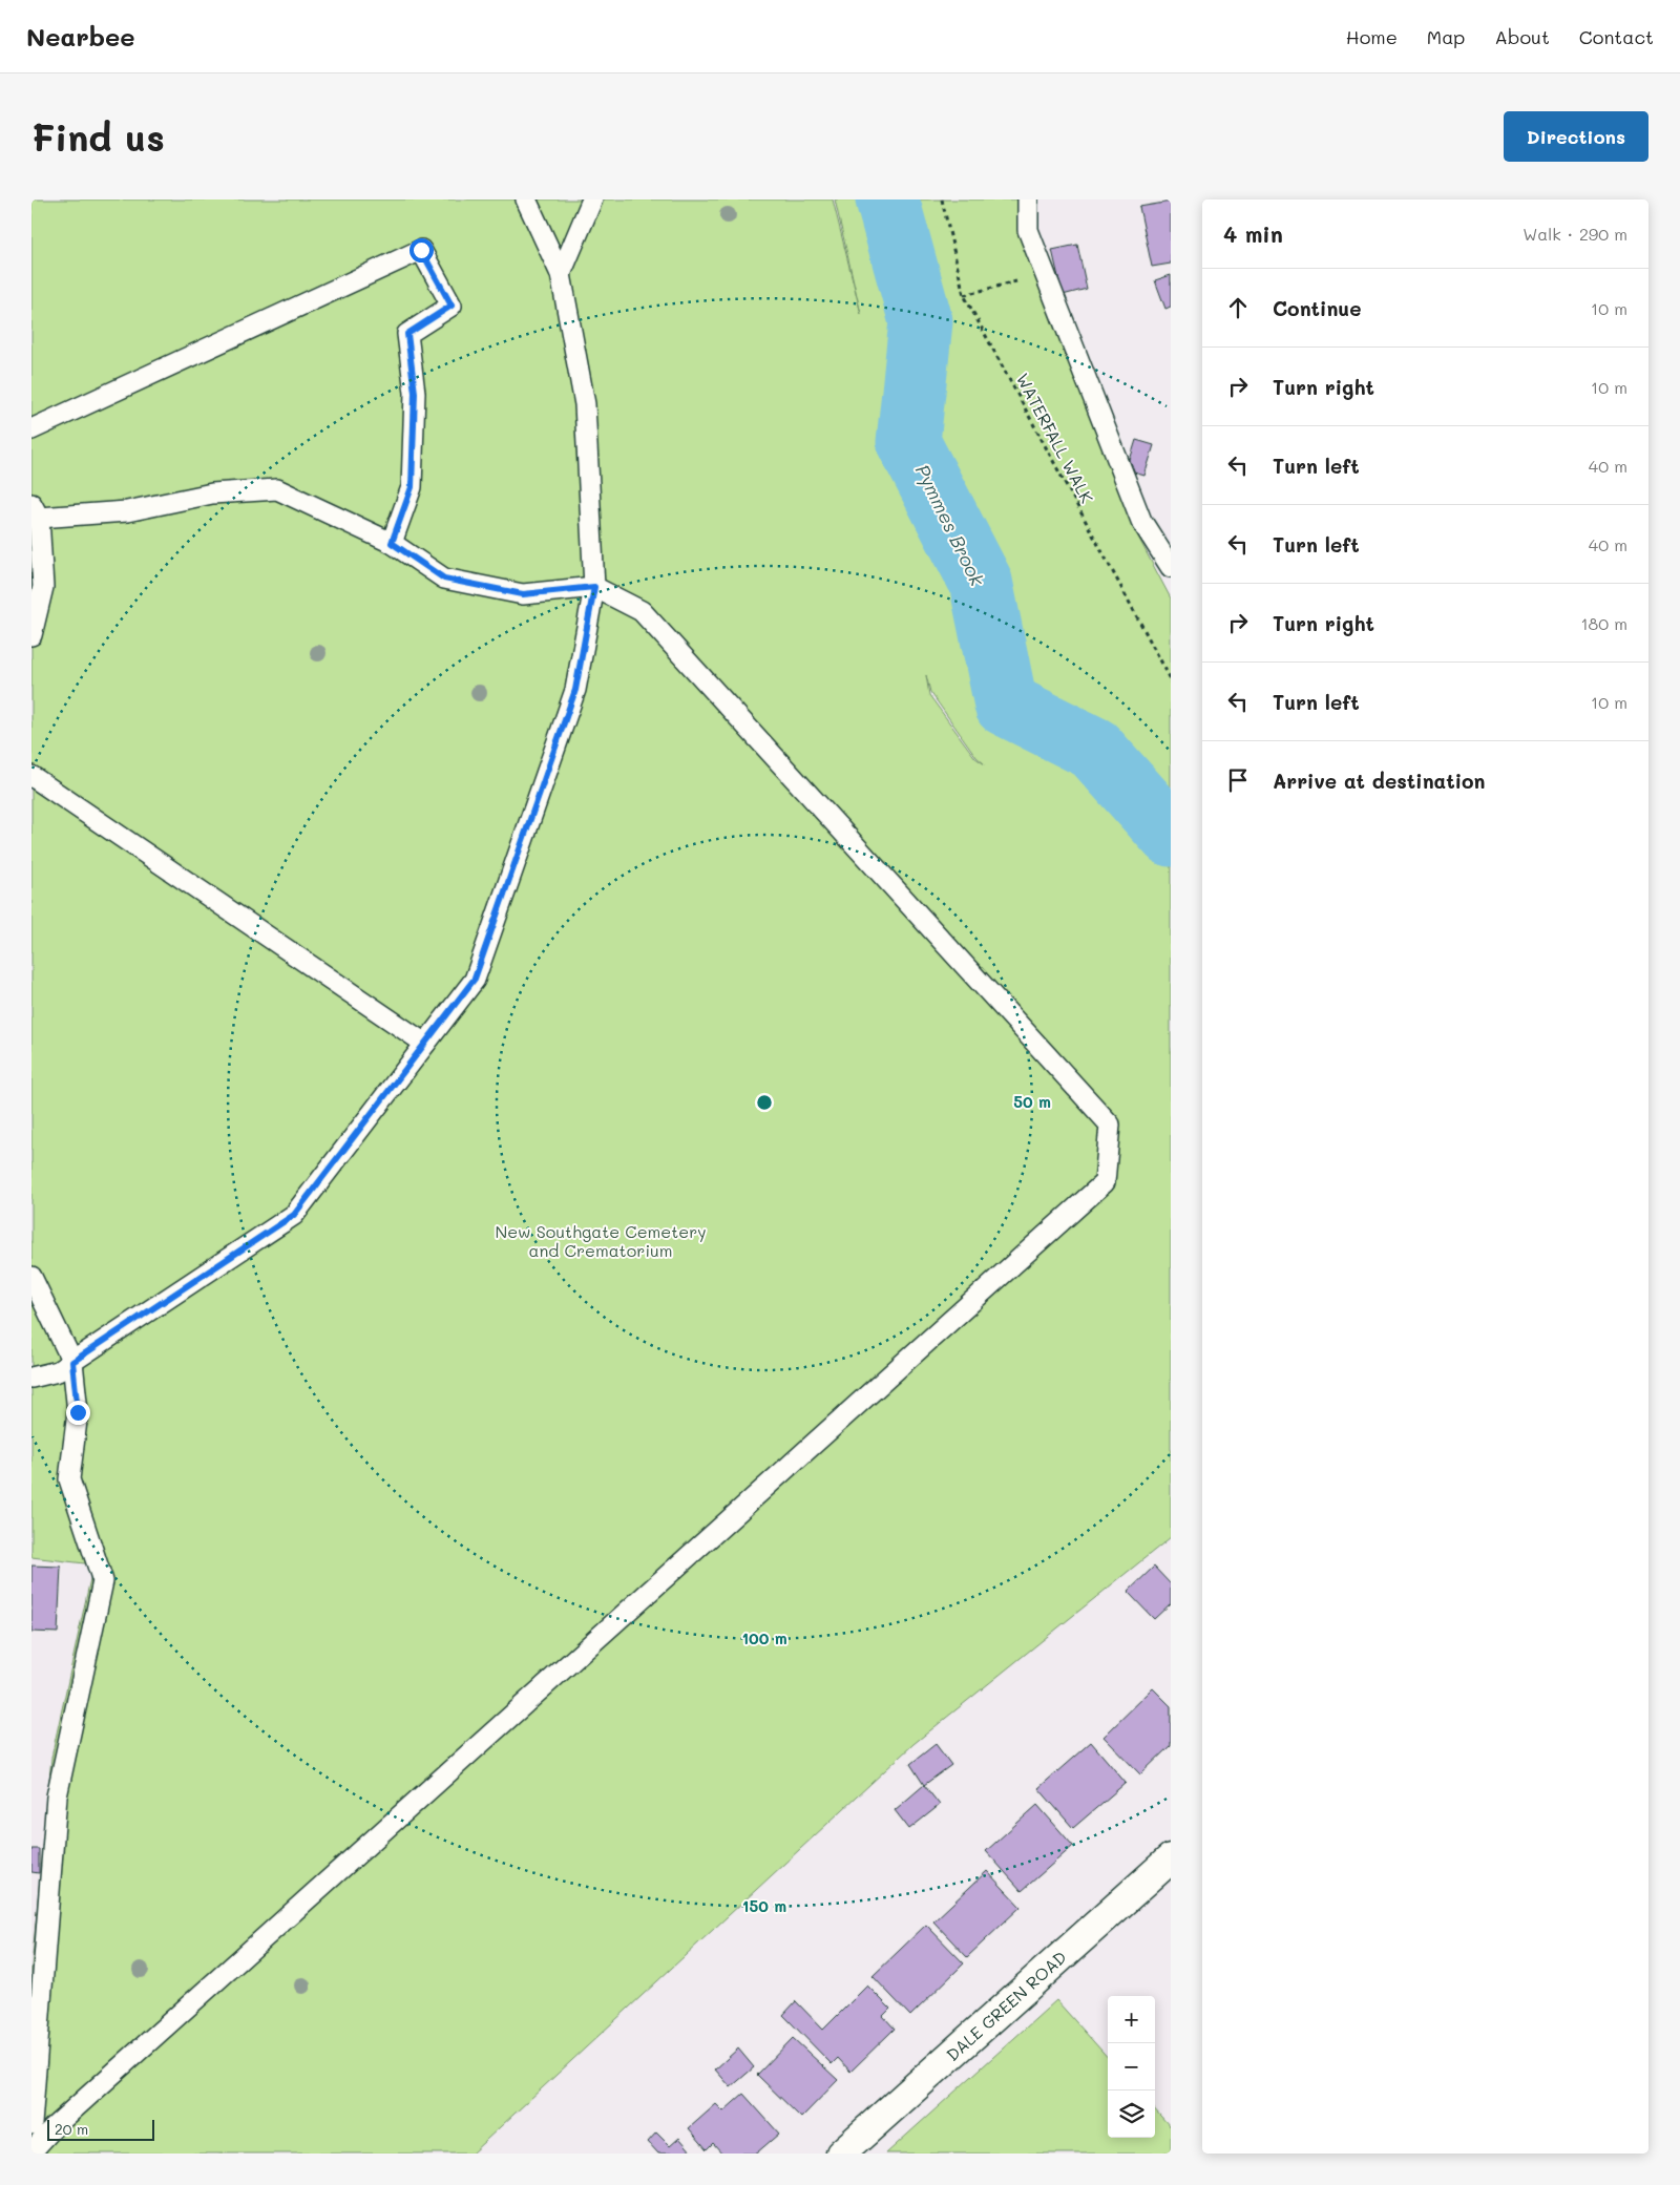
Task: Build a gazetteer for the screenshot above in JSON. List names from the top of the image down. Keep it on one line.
{"streets":{"street":["DALE GREEN ROAD"],"path":["WATERFALL WALK"]},"water":["Pymmes Brook"],"parks":["New Southgate Cemetery and Crematorium"],"scale_bar":"20 m","page":{"header":"Nearbee","nav":["Home","Map","About","Contact"],"buttons":"Directions","title":"Find us","heading":["4 min","Walk · 290 m"],"list":[["Continue","10 m"],["Turn right","10 m"],["Turn left","40 m"],["Turn left","40 m"],["Turn right","180 m"],["Turn left","10 m"],"Arrive at destination"],"map_buttons":["+","−"],"scale":"20 m"},"rings":["50 m","100 m","150 m"]}
